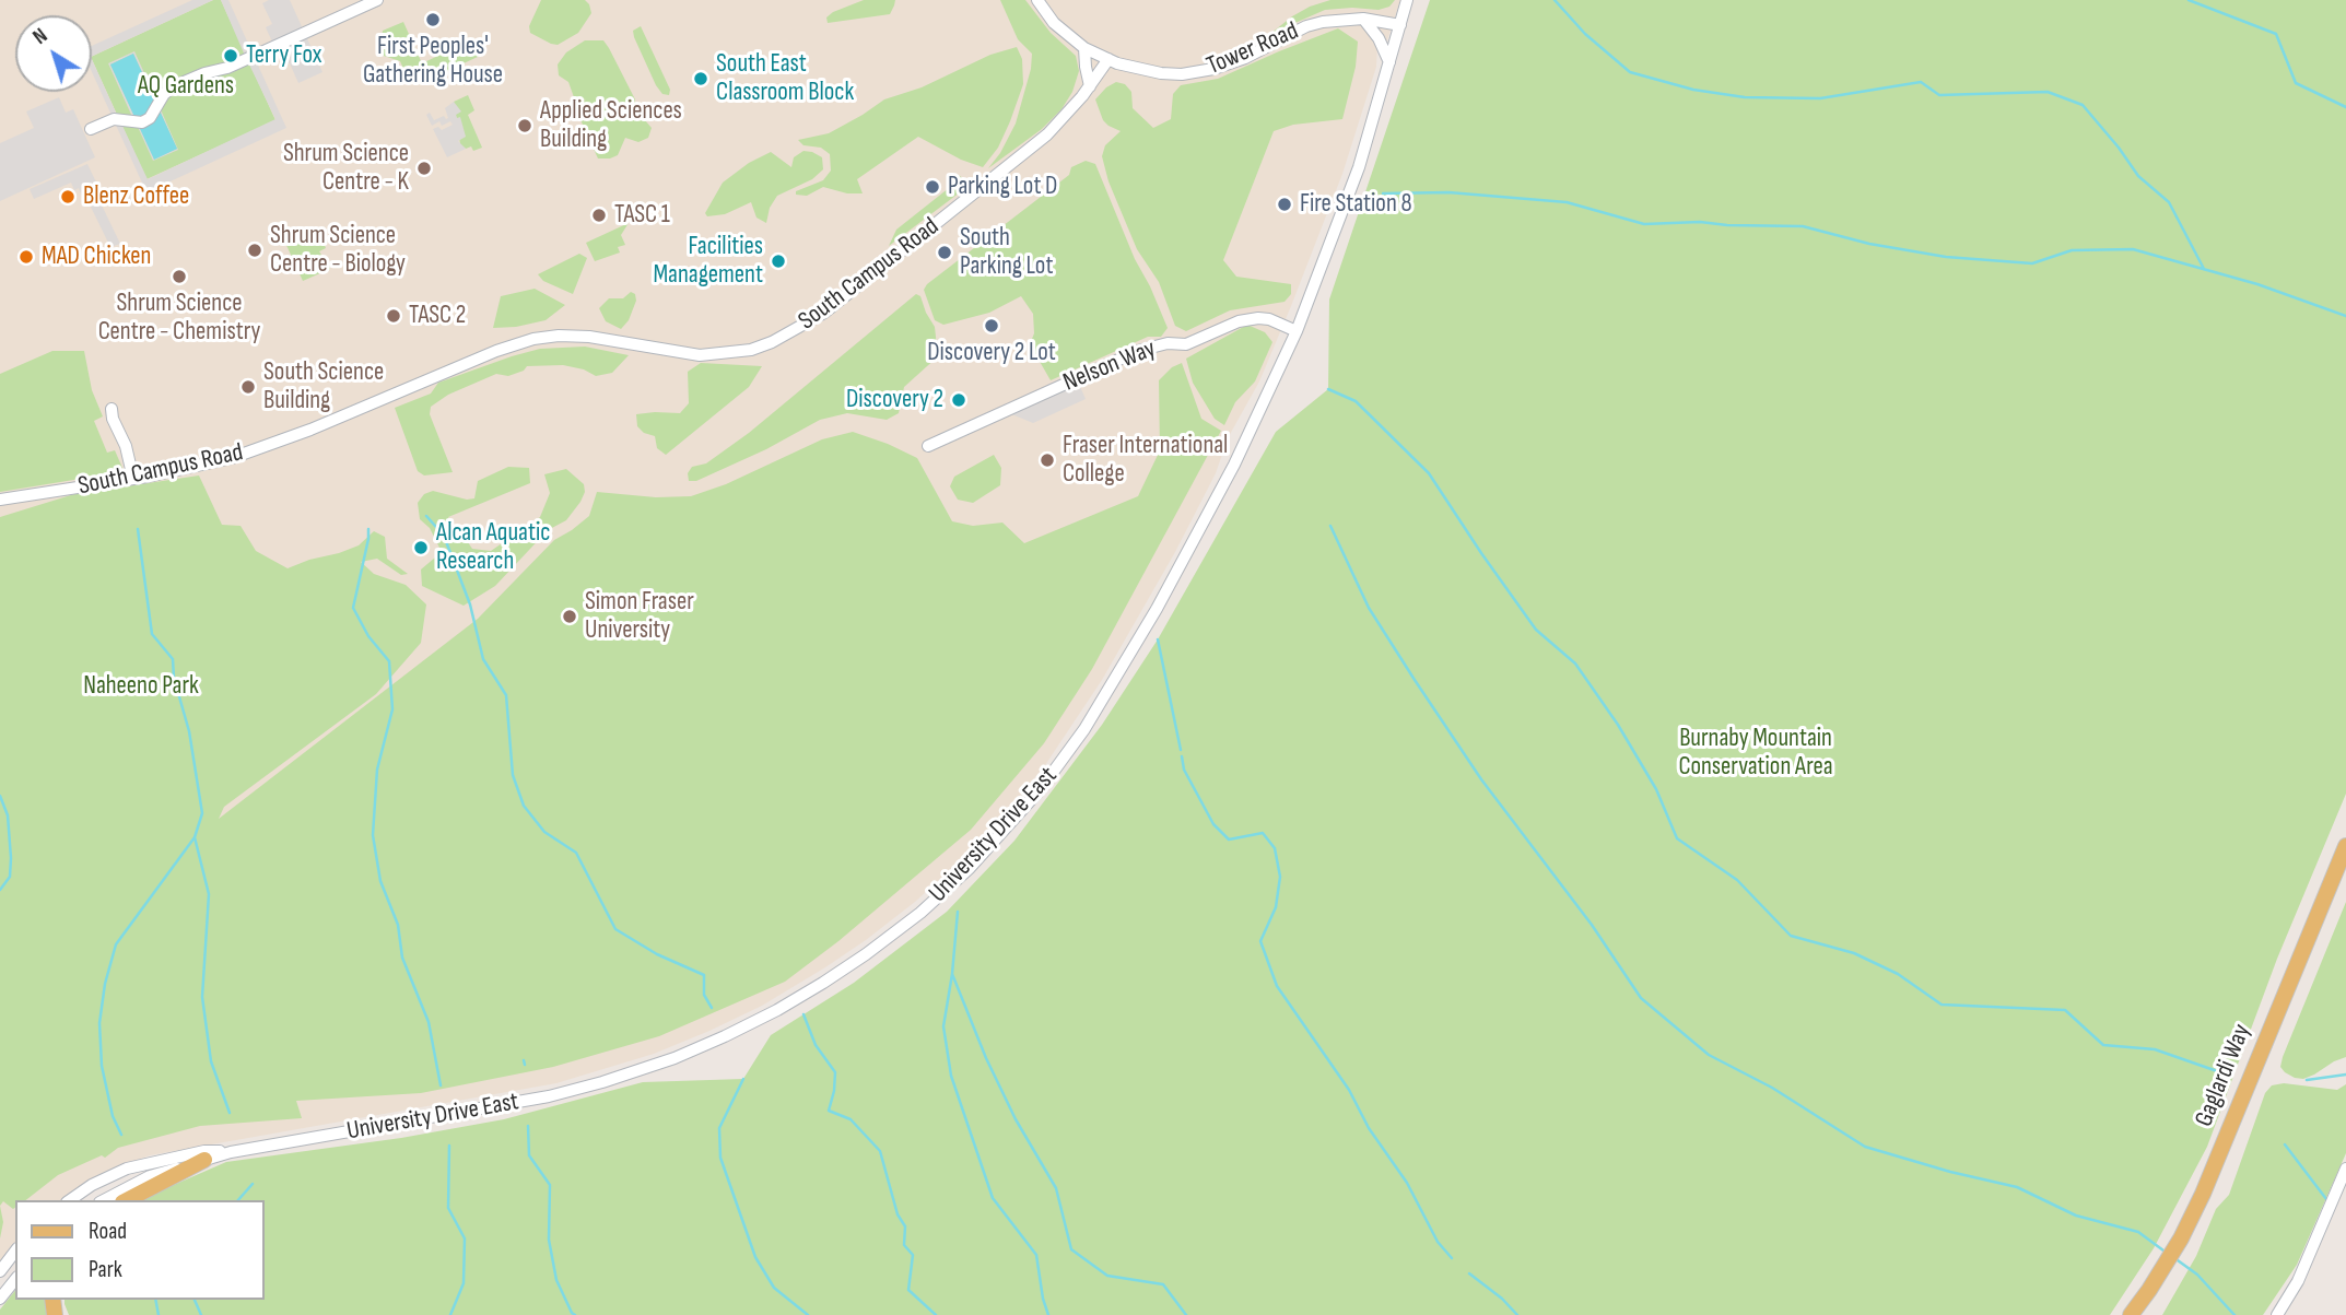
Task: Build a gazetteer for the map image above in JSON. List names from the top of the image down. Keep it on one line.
{"streets":{"main road":["Gaglardi Way"],"street":["Tower Road","South Campus Road","Nelson Way","University Drive East"]},"crossings":[["Tower Road","South Campus Road"],["Tower Road","University Drive East"],["Nelson Way","University Drive East"]],"parks":["AQ Gardens","Naheeno Park","Burnaby Mountain Conservation Area"],"places":["First Peoples' Gathering House","Terry Fox","South East Classroom Block","Applied Sciences Building","Shrum Science Centre - K","Parking Lot D","Blenz Coffee","Fire Station 8","TASC 1","Shrum Science Centre - Biology","South Parking Lot","MAD Chicken","Facilities Management","Shrum Science Centre - Chemistry","TASC 2","Discovery 2 Lot","South Science Building","Discovery 2","Fraser International College","Alcan Aquatic Research","Simon Fraser University"],"legend":["Road","Park"],"north":"top left"}
